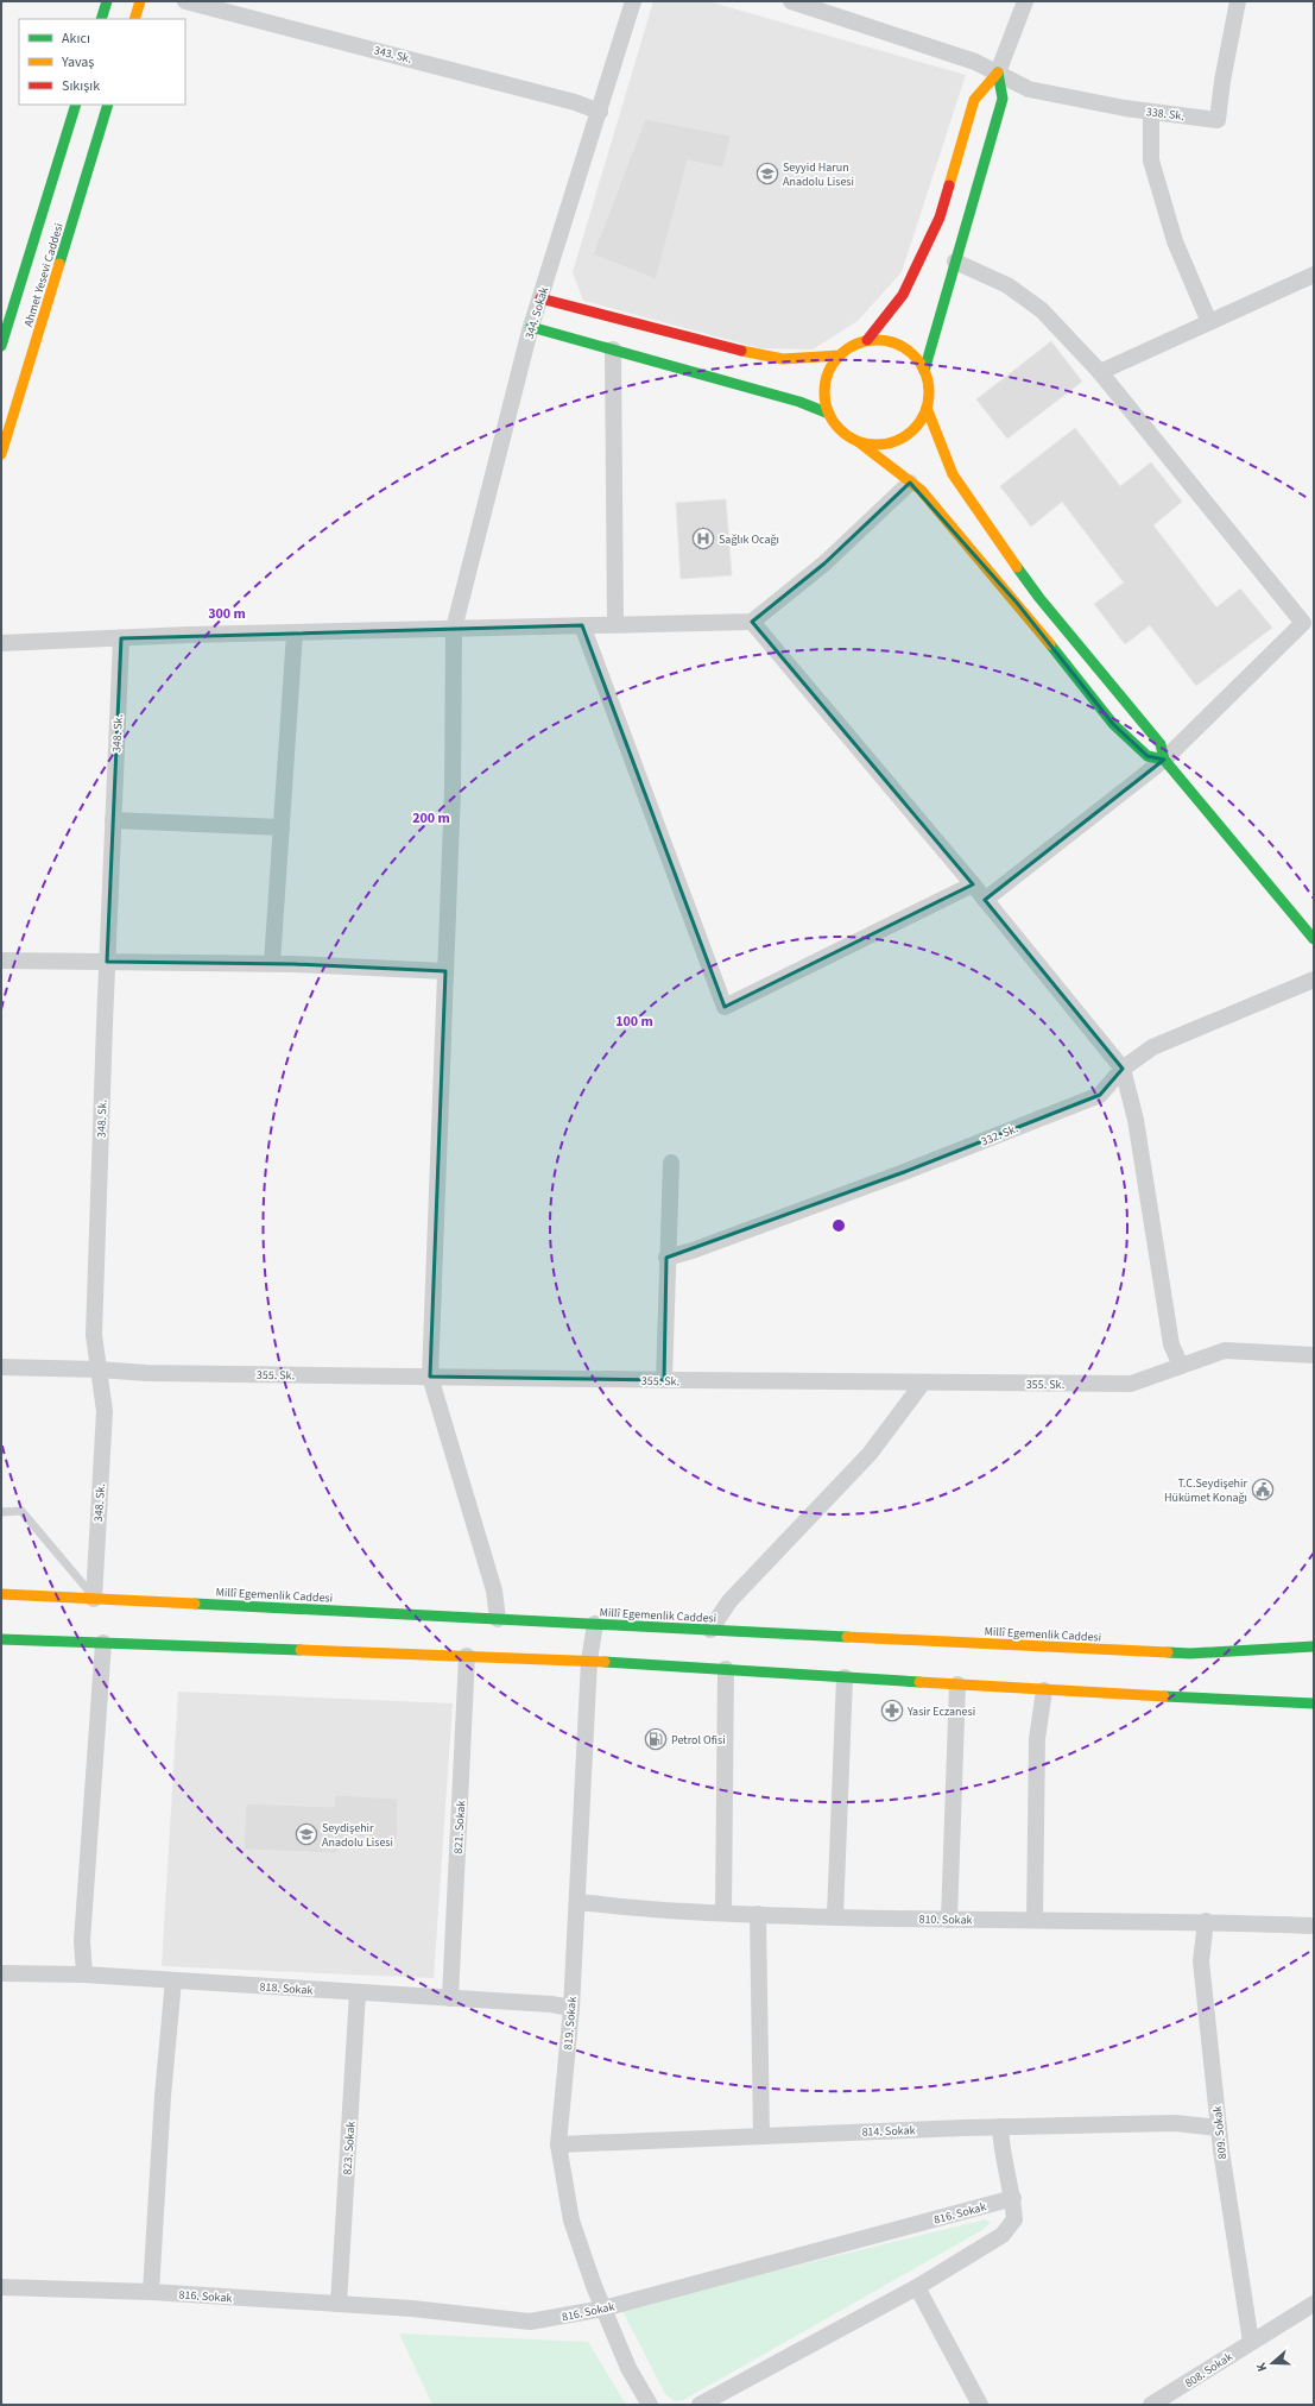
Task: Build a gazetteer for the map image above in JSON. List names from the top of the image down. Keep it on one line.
{"streets":{"street":["343. Sk.","338. Sk.","Ahmet Yesevi Caddesi","344. Sokak","348. Sk.","332. Sk.","355. Sk.","Millî Egemenlik Caddesi","821. Sokak","810. Sokak","818. Sokak","819. Sokak","814. Sokak","809. Sokak","823. Sokak","816. Sokak","808. Sokak"]},"crossings":[["343. Sk.","344. Sokak"],["344. Sokak","355. Sk."],["344. Sokak","Millî Egemenlik Caddesi"],["348. Sk.","355. Sk."],["348. Sk.","Millî Egemenlik Caddesi"],["Millî Egemenlik Caddesi","819. Sokak"],["821. Sokak","818. Sokak"],["810. Sokak","819. Sokak"],["810. Sokak","809. Sokak"],["818. Sokak","819. Sokak"],["818. Sokak","823. Sokak"],["819. Sokak","814. Sokak"],["819. Sokak","816. Sokak"],["814. Sokak","809. Sokak"],["809. Sokak","808. Sokak"],["823. Sokak","816. Sokak"]],"places":{"school or university":["Seyyid Harun Anadolu Lisesi","Seydişehir Anadolu Lisesi"],"hospital":["Sağlık Ocağı"],"public building":["T.C.Seydişehir Hükümet Konağı"],"pharmacy":["Yasir Eczanesi"],"fuel station":["Petrol Ofisi"]},"legend":["Akıcı","Yavaş","Sıkışık"],"north":"left","rings":["300 m","200 m","100 m"]}
